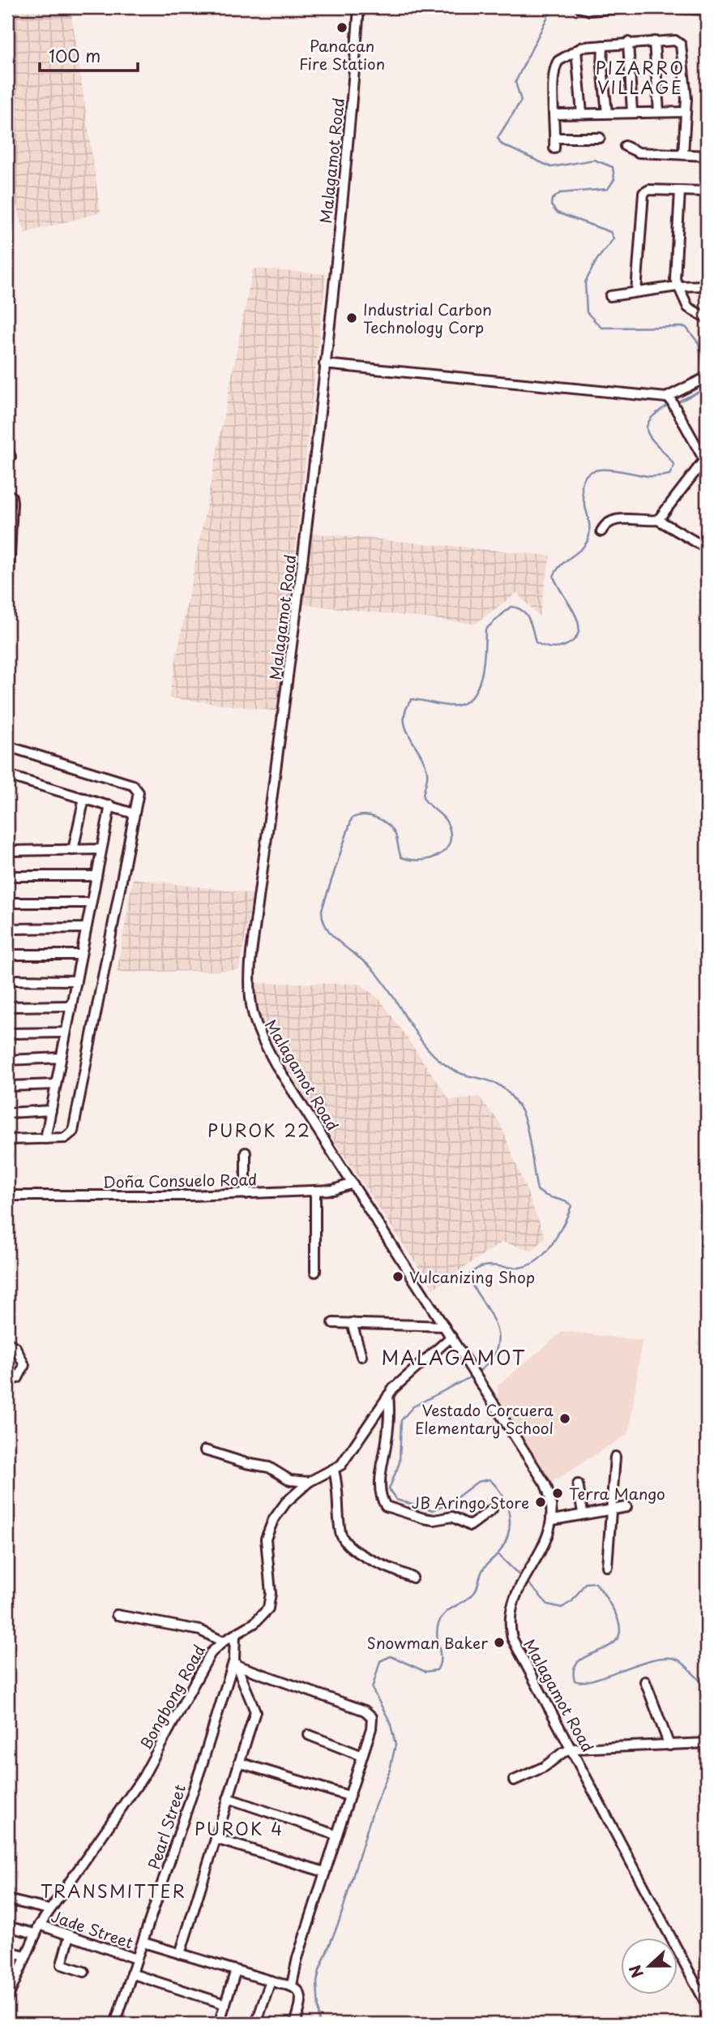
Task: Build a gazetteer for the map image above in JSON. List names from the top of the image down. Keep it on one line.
{"streets":{"street":["Malagamot Road","Doña Consuelo Road","Bongbong Road","Pearl Street","Jade Street"]},"crossings":[["Malagamot Road","Doña Consuelo Road"],["Malagamot Road","Bongbong Road"],["Bongbong Road","Pearl Street"],["Bongbong Road","Jade Street"],["Pearl Street","Jade Street"]],"districts":["PIZARRO VILLAGE","PUROK 22","MALAGAMOT","PUROK 4","TRANSMITTER"],"places":["Panacan Fire Station","Industrial Carbon Technology Corp","Vulcanizing Shop","Vestado Corcuera Elementary School","Terra Mango","JB Aringo Store","Snowman Baker"],"scale_bar":"100 m","north":"left"}
